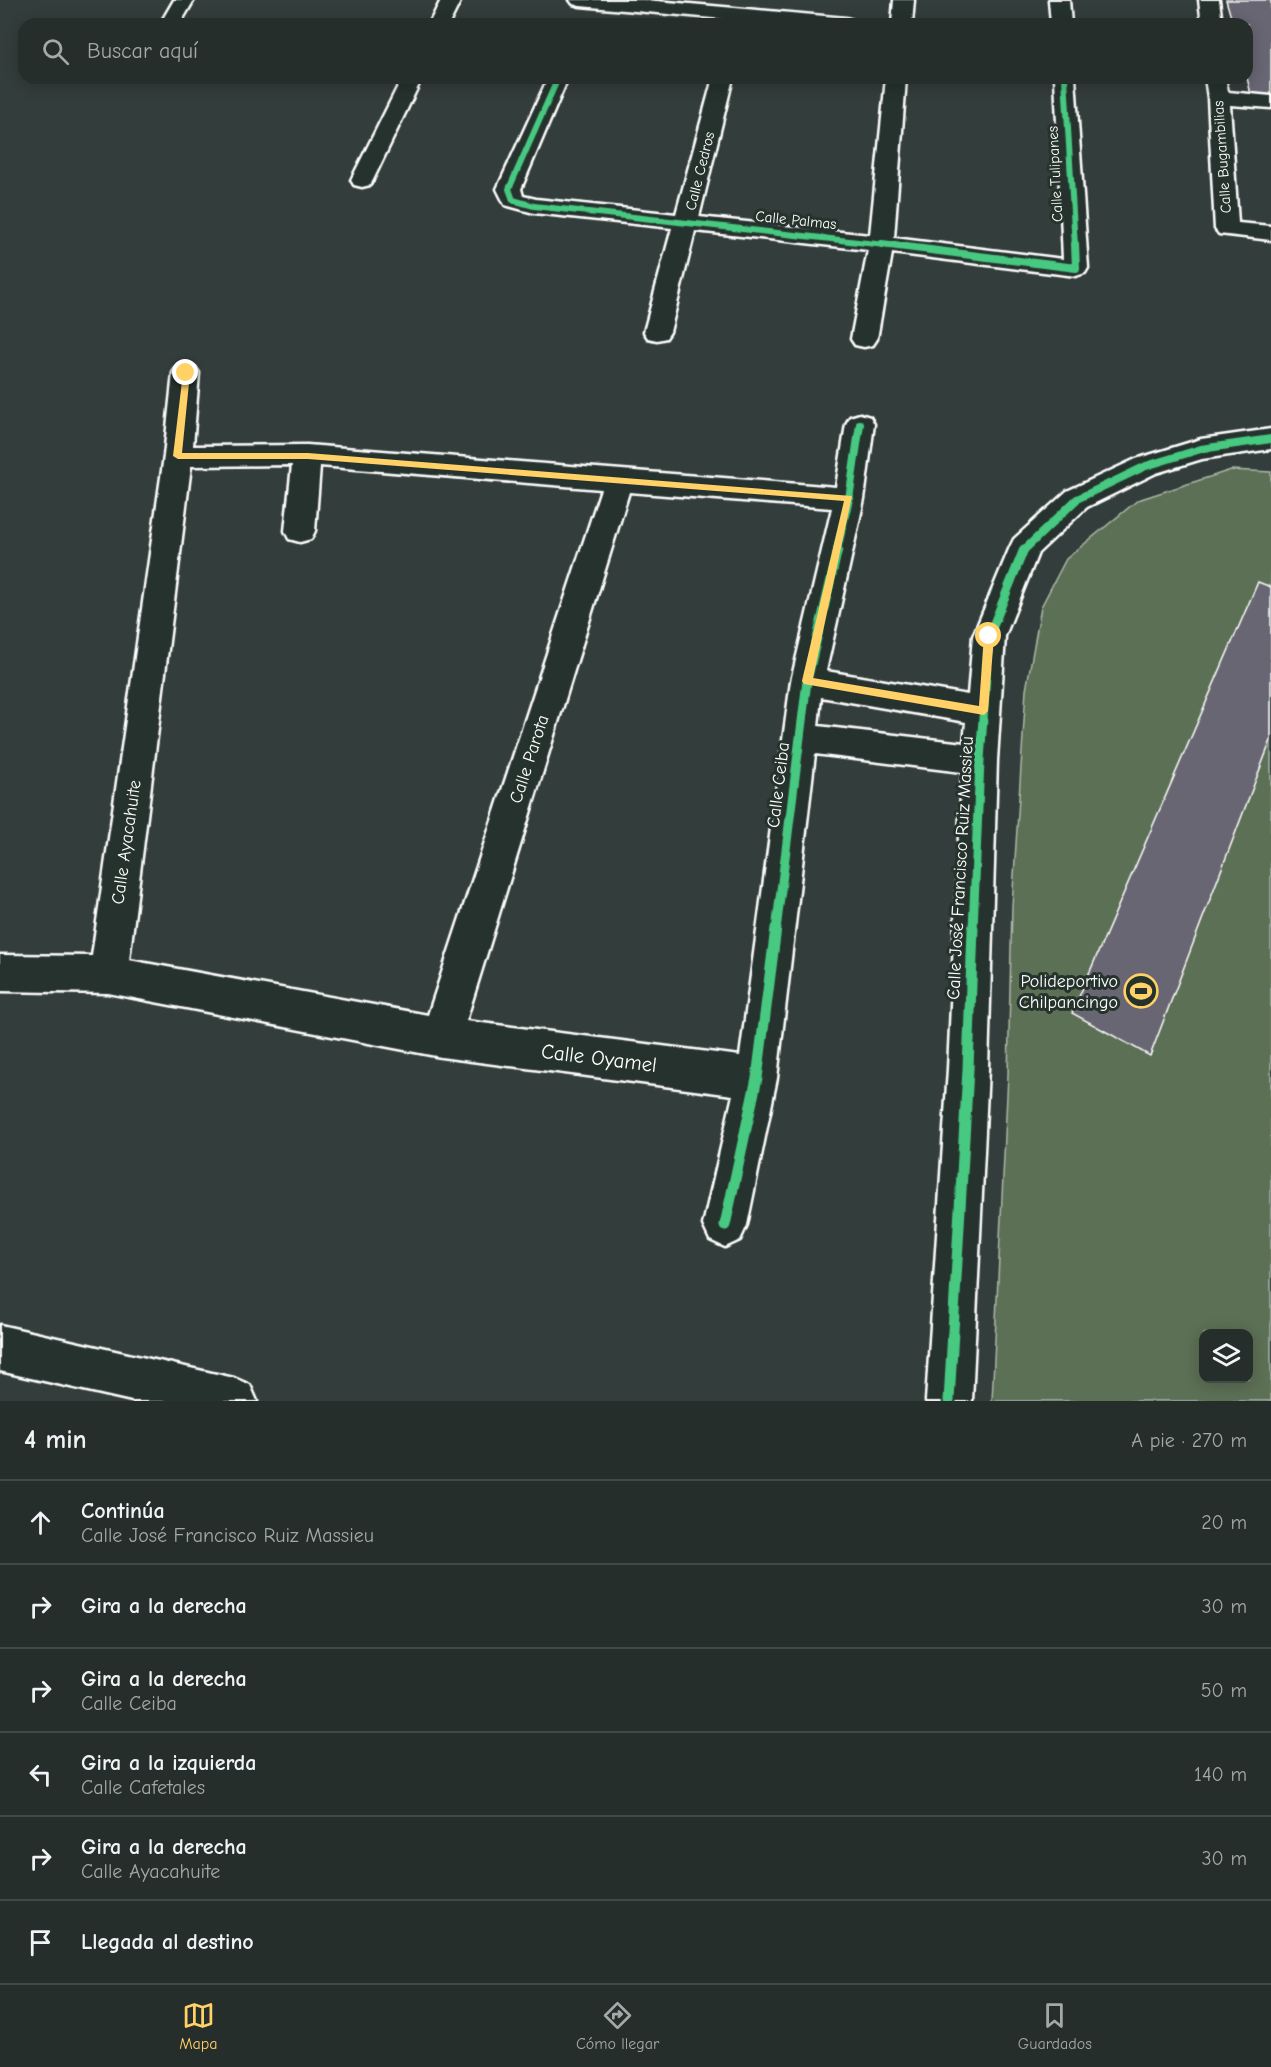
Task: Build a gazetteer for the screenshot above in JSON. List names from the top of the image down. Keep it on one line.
{"streets":{"street":["Calle Bugambilias","Calle Cedros","Calle Tulipanes","Calle Palmas","Calle Parota","Calle Ceiba","Calle Ayacahuite","Calle José Francisco Ruiz Massieu","Calle Oyamel"]},"crossings":[["Calle Cedros","Calle Palmas"],["Calle Tulipanes","Calle Palmas"],["Calle Parota","Calle Oyamel"],["Calle Ceiba","Calle Oyamel"]],"places":{"sports":["Polideportivo Chilpancingo"]},"page":{"search":"Buscar aquí","heading":["4 min","A pie · 270 m"],"list":[["Continúa","Calle José Francisco Ruiz Massieu","20 m"],["Gira a la derecha","30 m"],["Gira a la derecha","Calle Ceiba","50 m"],["Gira a la izquierda","Calle Cafetales","140 m"],["Gira a la derecha","Calle Ayacahuite","30 m"],"Llegada al destino"],"nav":["Mapa","Cómo llegar","Guardados"]}}
